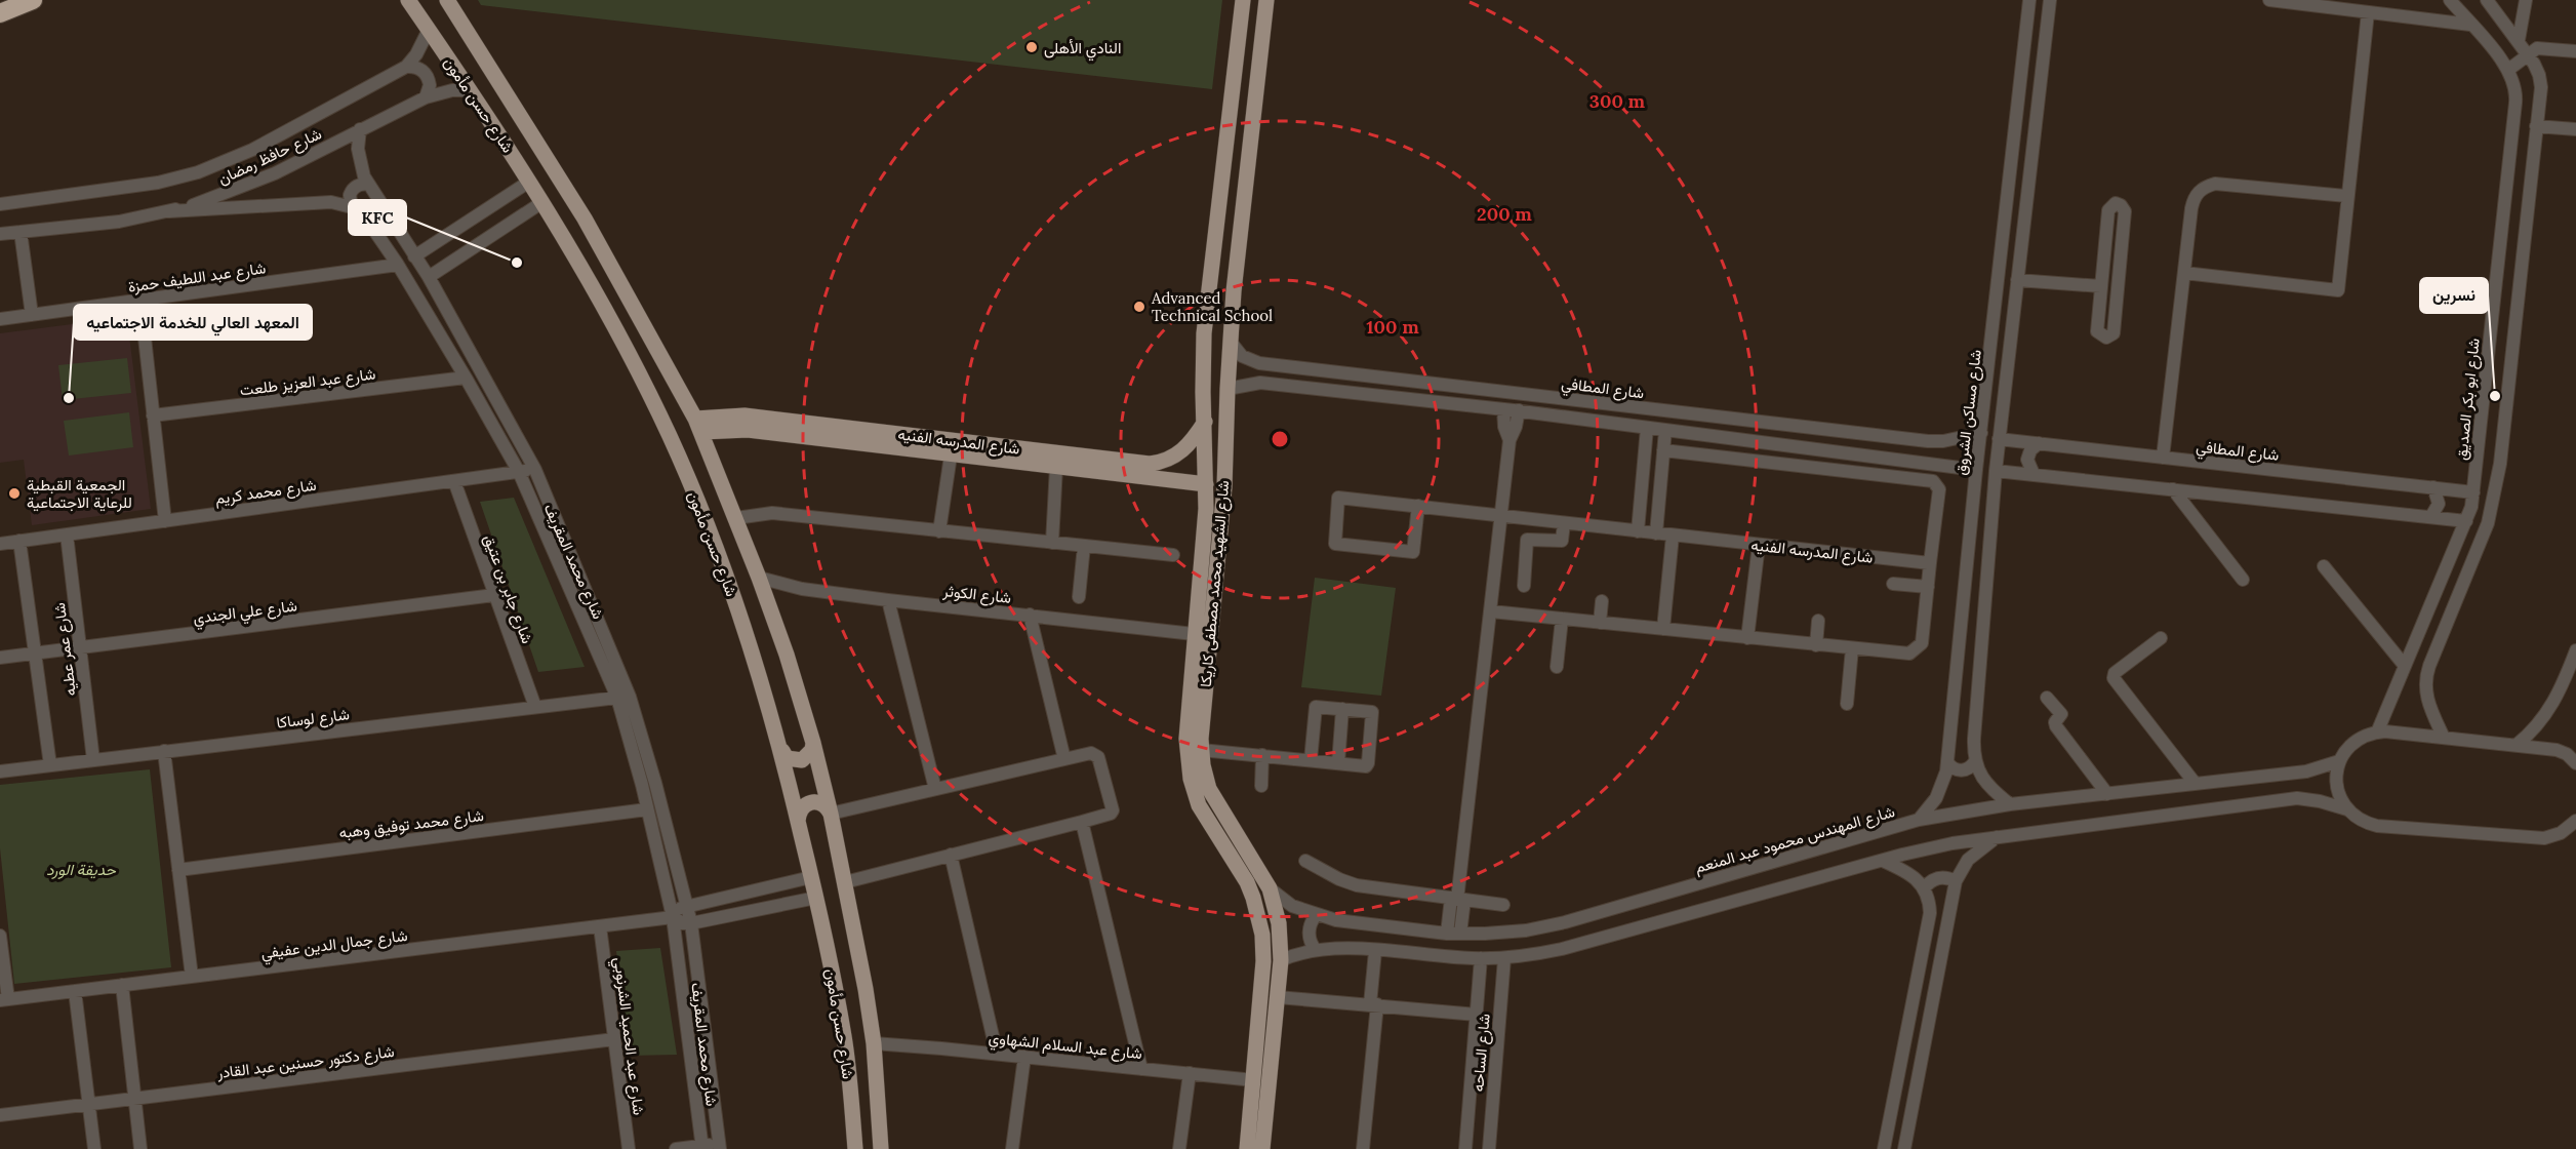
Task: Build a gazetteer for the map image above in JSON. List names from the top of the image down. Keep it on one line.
{"streets":{"main road":["شارع حسن مأمون","شارع المدرسه الفنيه","شارع الشهيد محمد مصطفى كاريكا"],"street":["شارع حافظ رمضان","شارع عبد اللطيف حمزة","شارع عبد العزيز طلعت","شارع المطافي","شارع ابو بكر الصديق","شارع مساكن الشروق","شارع محمد كريم","شارع محمد المقريف","شارع جابر بن عتيق","شارع الكوثر","شارع علي الجندي","شارع عمر عطيه","شارع لوساكا","شارع محمد توفيق وهبه","شارع المهندس محمود عبد المنعم","شارع جمال الدين عفيفي","شارع عبد الحميد الشرنوبي","شارع عبد السلام الشهاوي","شارع الساحه","شارع دكتور حسنين عبد القادر"]},"crossings":[["شارع حسن مأمون","شارع حافظ رمضان"],["شارع حسن مأمون","شارع المدرسه الفنيه"],["شارع حسن مأمون","شارع الكوثر"],["شارع حسن مأمون","شارع عبد السلام الشهاوي"],["شارع حافظ رمضان","شارع محمد المقريف"],["شارع عبد اللطيف حمزة","شارع محمد المقريف"],["شارع عبد العزيز طلعت","شارع محمد المقريف"],["شارع المطافي","شارع ابو بكر الصديق"],["شارع المطافي","شارع مساكن الشروق"],["شارع المطافي","شارع الشهيد محمد مصطفى كاريكا"],["شارع مساكن الشروق","شارع المهندس محمود عبد المنعم"],["شارع المدرسه الفنيه","شارع الشهيد محمد مصطفى كاريكا"],["شارع محمد كريم","شارع محمد المقريف"],["شارع محمد كريم","شارع جابر بن عتيق"],["شارع محمد كريم","شارع عمر عطيه"],["شارع محمد المقريف","شارع لوساكا"],["شارع محمد المقريف","شارع محمد توفيق وهبه"],["شارع محمد المقريف","شارع جمال الدين عفيفي"],["شارع الشهيد محمد مصطفى كاريكا","شارع الكوثر"],["شارع الشهيد محمد مصطفى كاريكا","شارع المهندس محمود عبد المنعم"],["شارع الشهيد محمد مصطفى كاريكا","شارع عبد السلام الشهاوي"],["شارع جابر بن عتيق","شارع علي الجندي"],["شارع جابر بن عتيق","شارع لوساكا"],["شارع علي الجندي","شارع عمر عطيه"],["شارع عمر عطيه","شارع لوساكا"],["شارع جمال الدين عفيفي","شارع عبد الحميد الشرنوبي"],["شارع عبد الحميد الشرنوبي","شارع دكتور حسنين عبد القادر"]],"parks":["حديقة الورد"],"places":["النادي الأهلى","KFC","Advanced Technical School","نسرين","المعهد العالي للخدمة الاجتماعيه","الجمعية القبطية للرعاية الاجتماعية"],"rings":["300 m","200 m","100 m"]}
